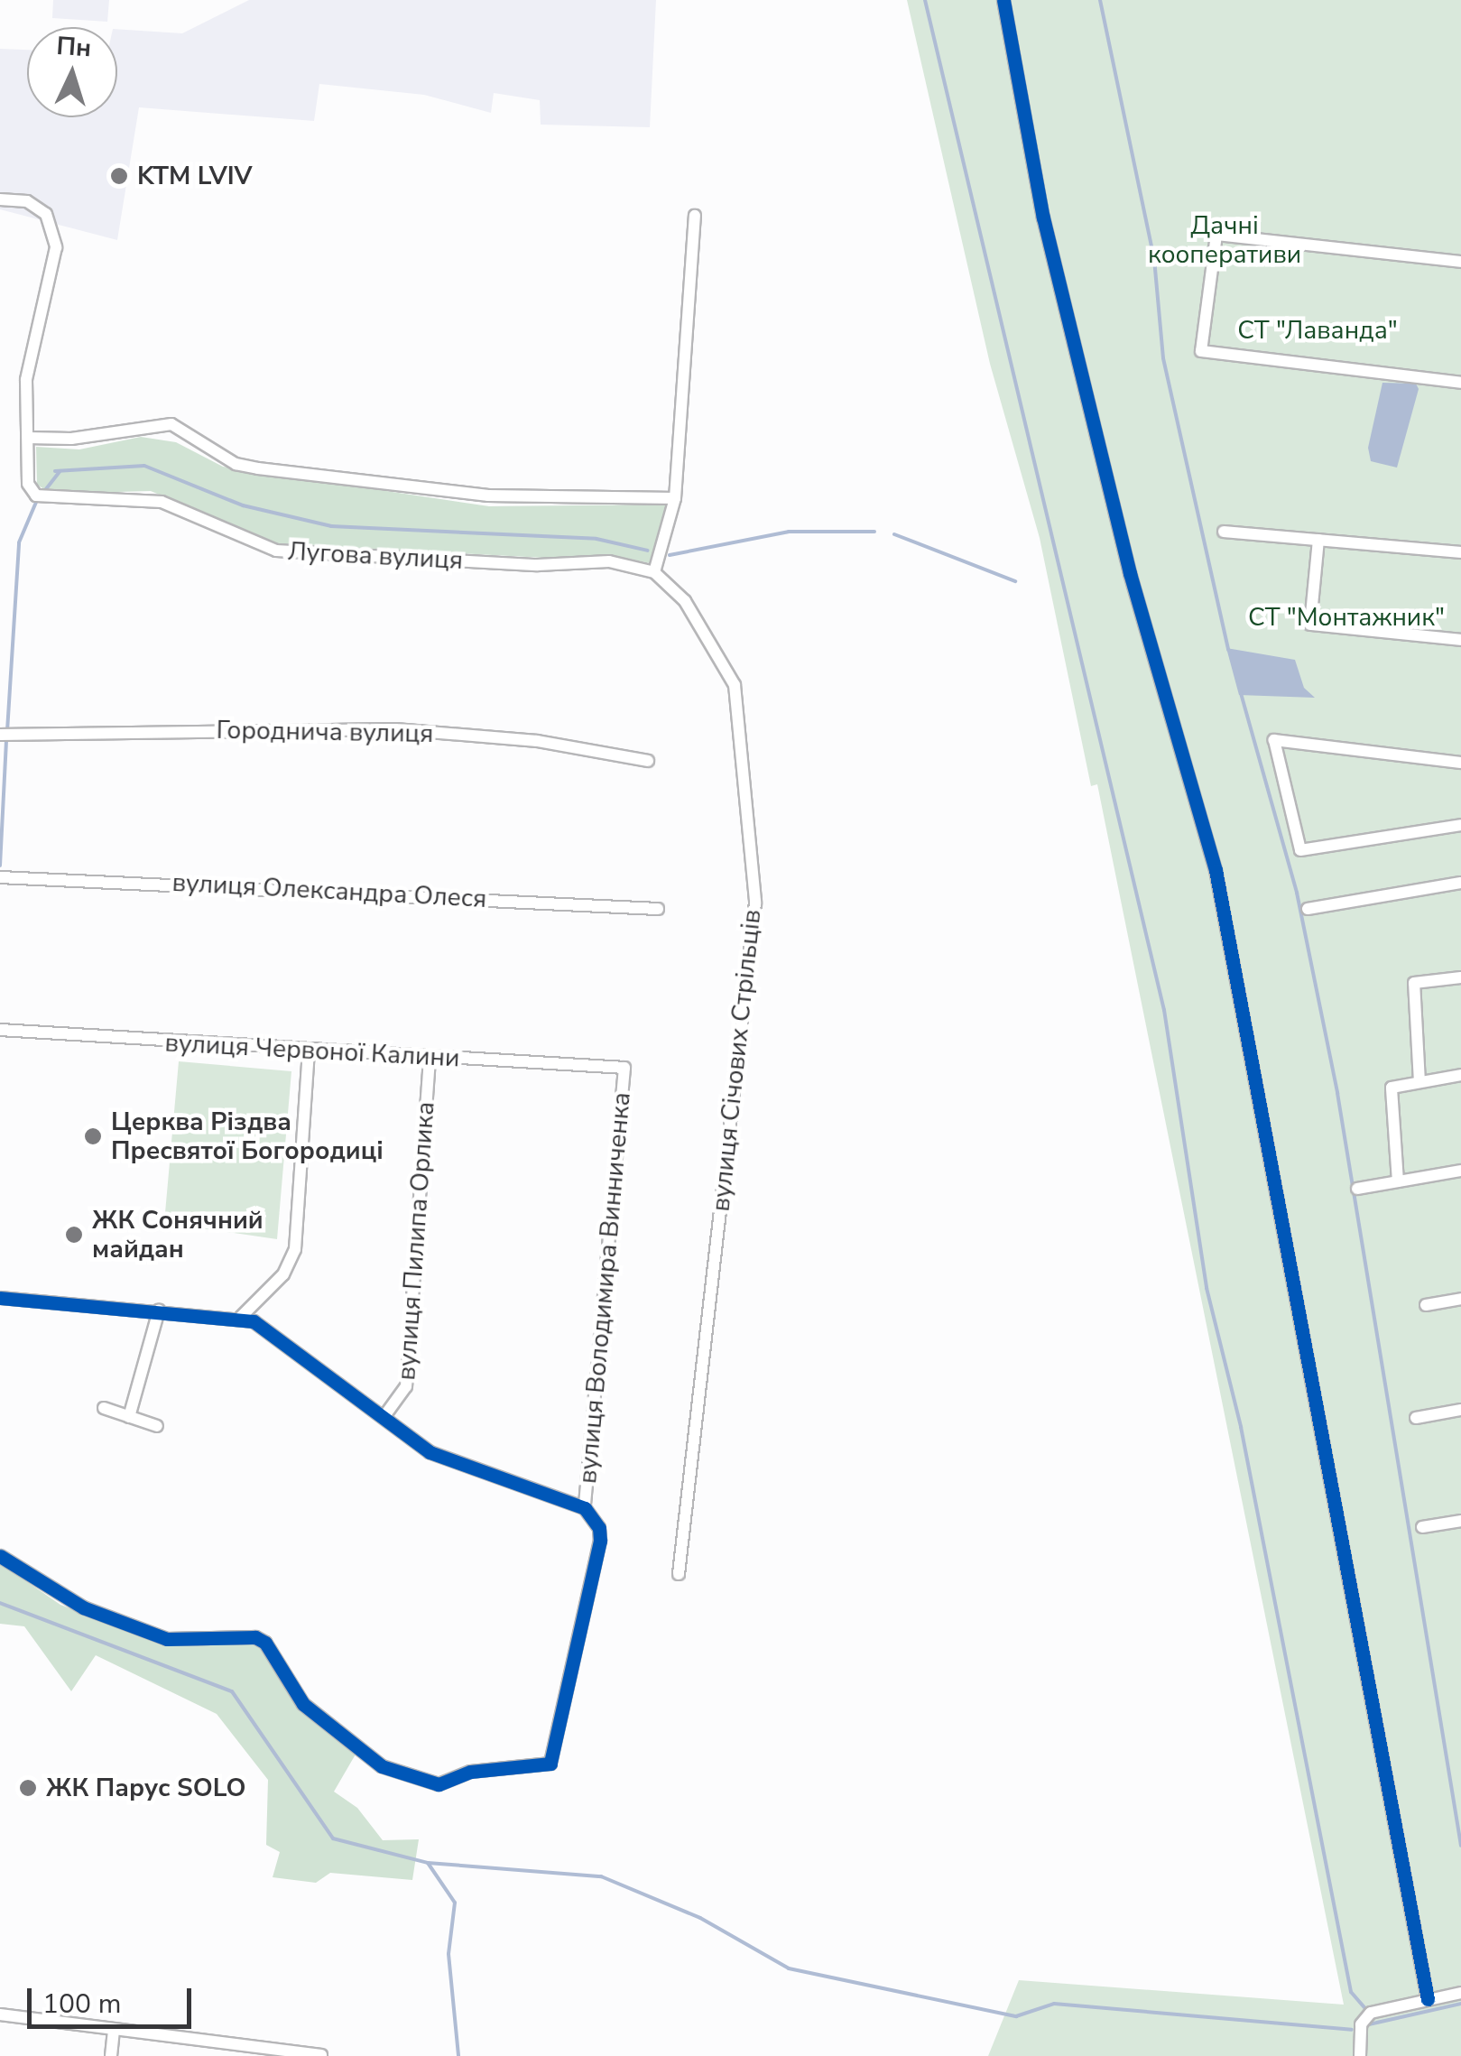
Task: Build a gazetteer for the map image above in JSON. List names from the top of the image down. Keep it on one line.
{"streets":{"street":["Лугова вулиця","Городнича вулиця","вулиця Олександра Олеся","вулиця Червоної Калини","вулиця Січових Стрільців","вулиця Пилипа Орлика","вулиця Володимира Винниченка"]},"crossings":[["Лугова вулиця","вулиця Січових Стрільців"],["вулиця Червоної Калини","вулиця Пилипа Орлика"],["вулиця Червоної Калини","вулиця Володимира Винниченка"]],"parks":["Дачні кооперативи","СТ \"Лаванда\"","СТ \"Монтажник\""],"places":["KTM LVIV","Церква Різдва Пресвятої Богородиці","ЖК Сонячний майдан","ЖК Парус SOLO"],"scale_bar":"100 m","north":"top"}
